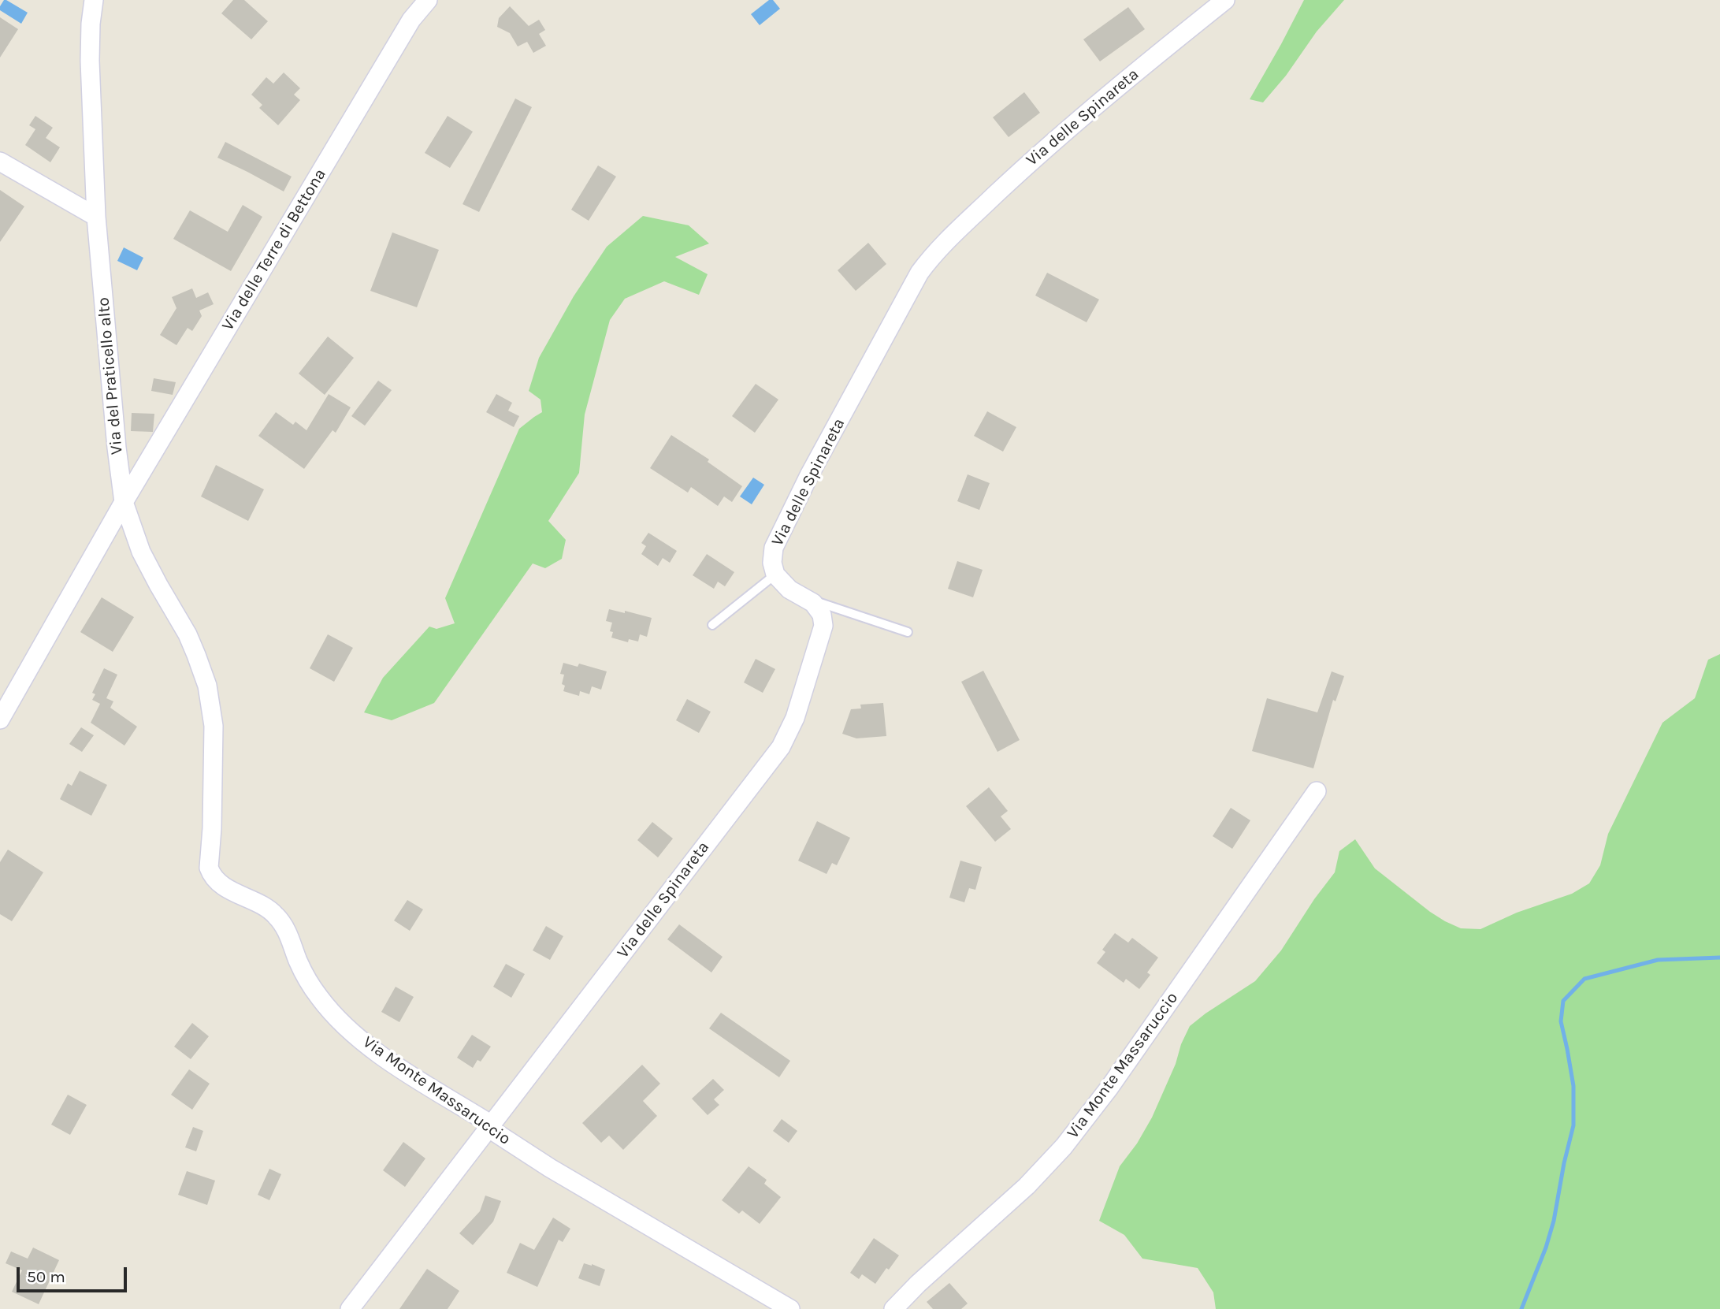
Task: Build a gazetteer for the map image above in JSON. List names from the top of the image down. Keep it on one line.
{"streets":{"street":["Via delle Spinareta","Via delle Terre di Bettona","Via del Praticello alto","Via Monte Massaruccio"]},"crossings":[["Via delle Spinareta","Via Monte Massaruccio"],["Via delle Terre di Bettona","Via del Praticello alto"],["Via delle Terre di Bettona","Via Monte Massaruccio"],["Via del Praticello alto","Via Monte Massaruccio"]],"scale_bar":"50 m"}
